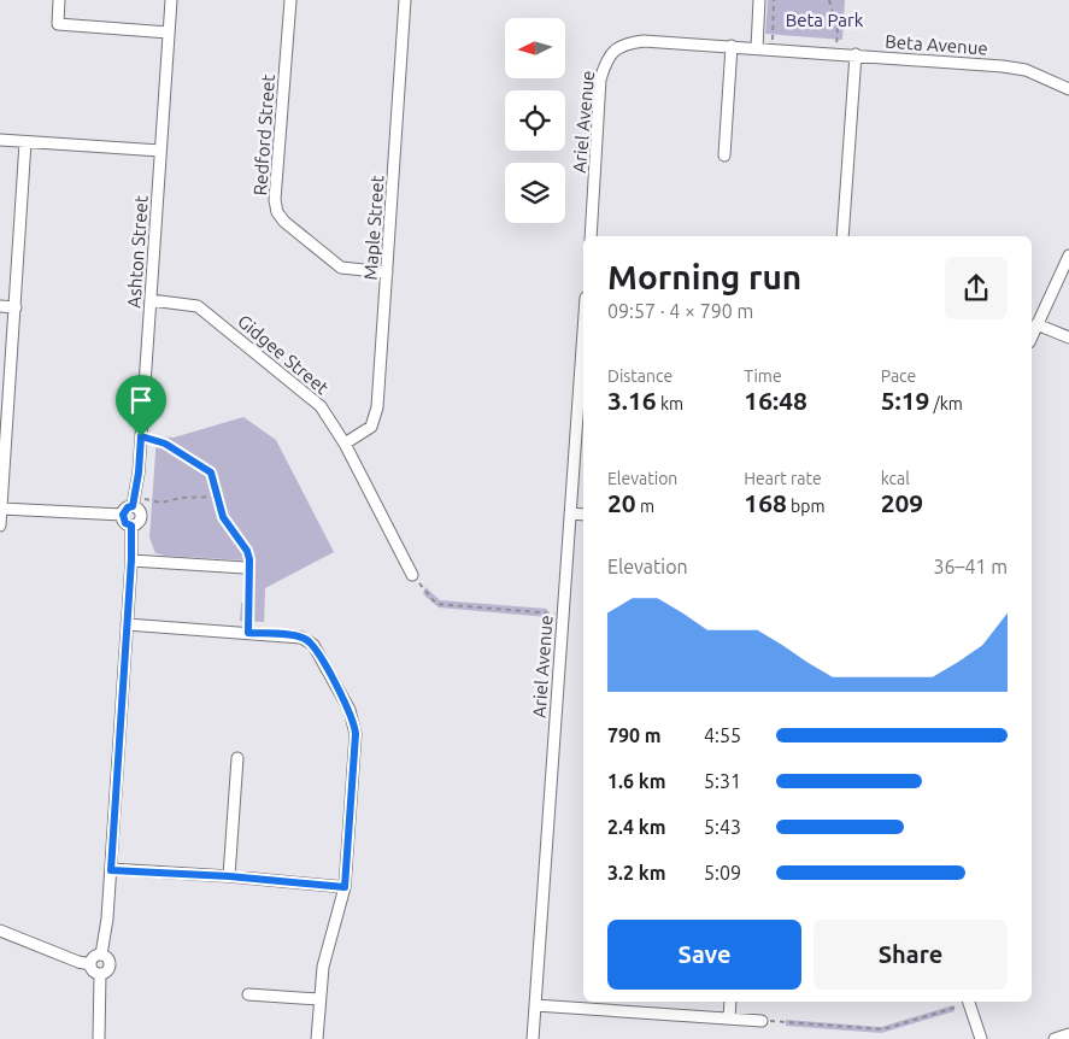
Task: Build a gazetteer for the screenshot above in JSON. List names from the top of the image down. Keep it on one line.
{"streets":{"street":["Beta Avenue","Ariel Avenue","Redford Street","Maple Street","Ashton Street","Gidgee Street"]},"crossings":[["Beta Avenue","Ariel Avenue"],["Redford Street","Maple Street"],["Maple Street","Gidgee Street"],["Ashton Street","Gidgee Street"]],"parks":["Beta Park"],"north":"left","page":{"heading":["Morning run","09:57 · 4 × 790 m"],"stats":[["Distance","3.16 km"],["Time","16:48"],["Pace","5:19 /km"],["Elevation","20 m"],["Heart rate","168 bpm"],["kcal","209"]],"chart":["Elevation","36–41 m"],"list":[{"name":"790 m","note":"4:55"},{"name":"1.6 km","note":"5:31"},{"name":"2.4 km","note":"5:43"},{"name":"3.2 km","note":"5:09"}],"buttons":["Save","Share"]}}
